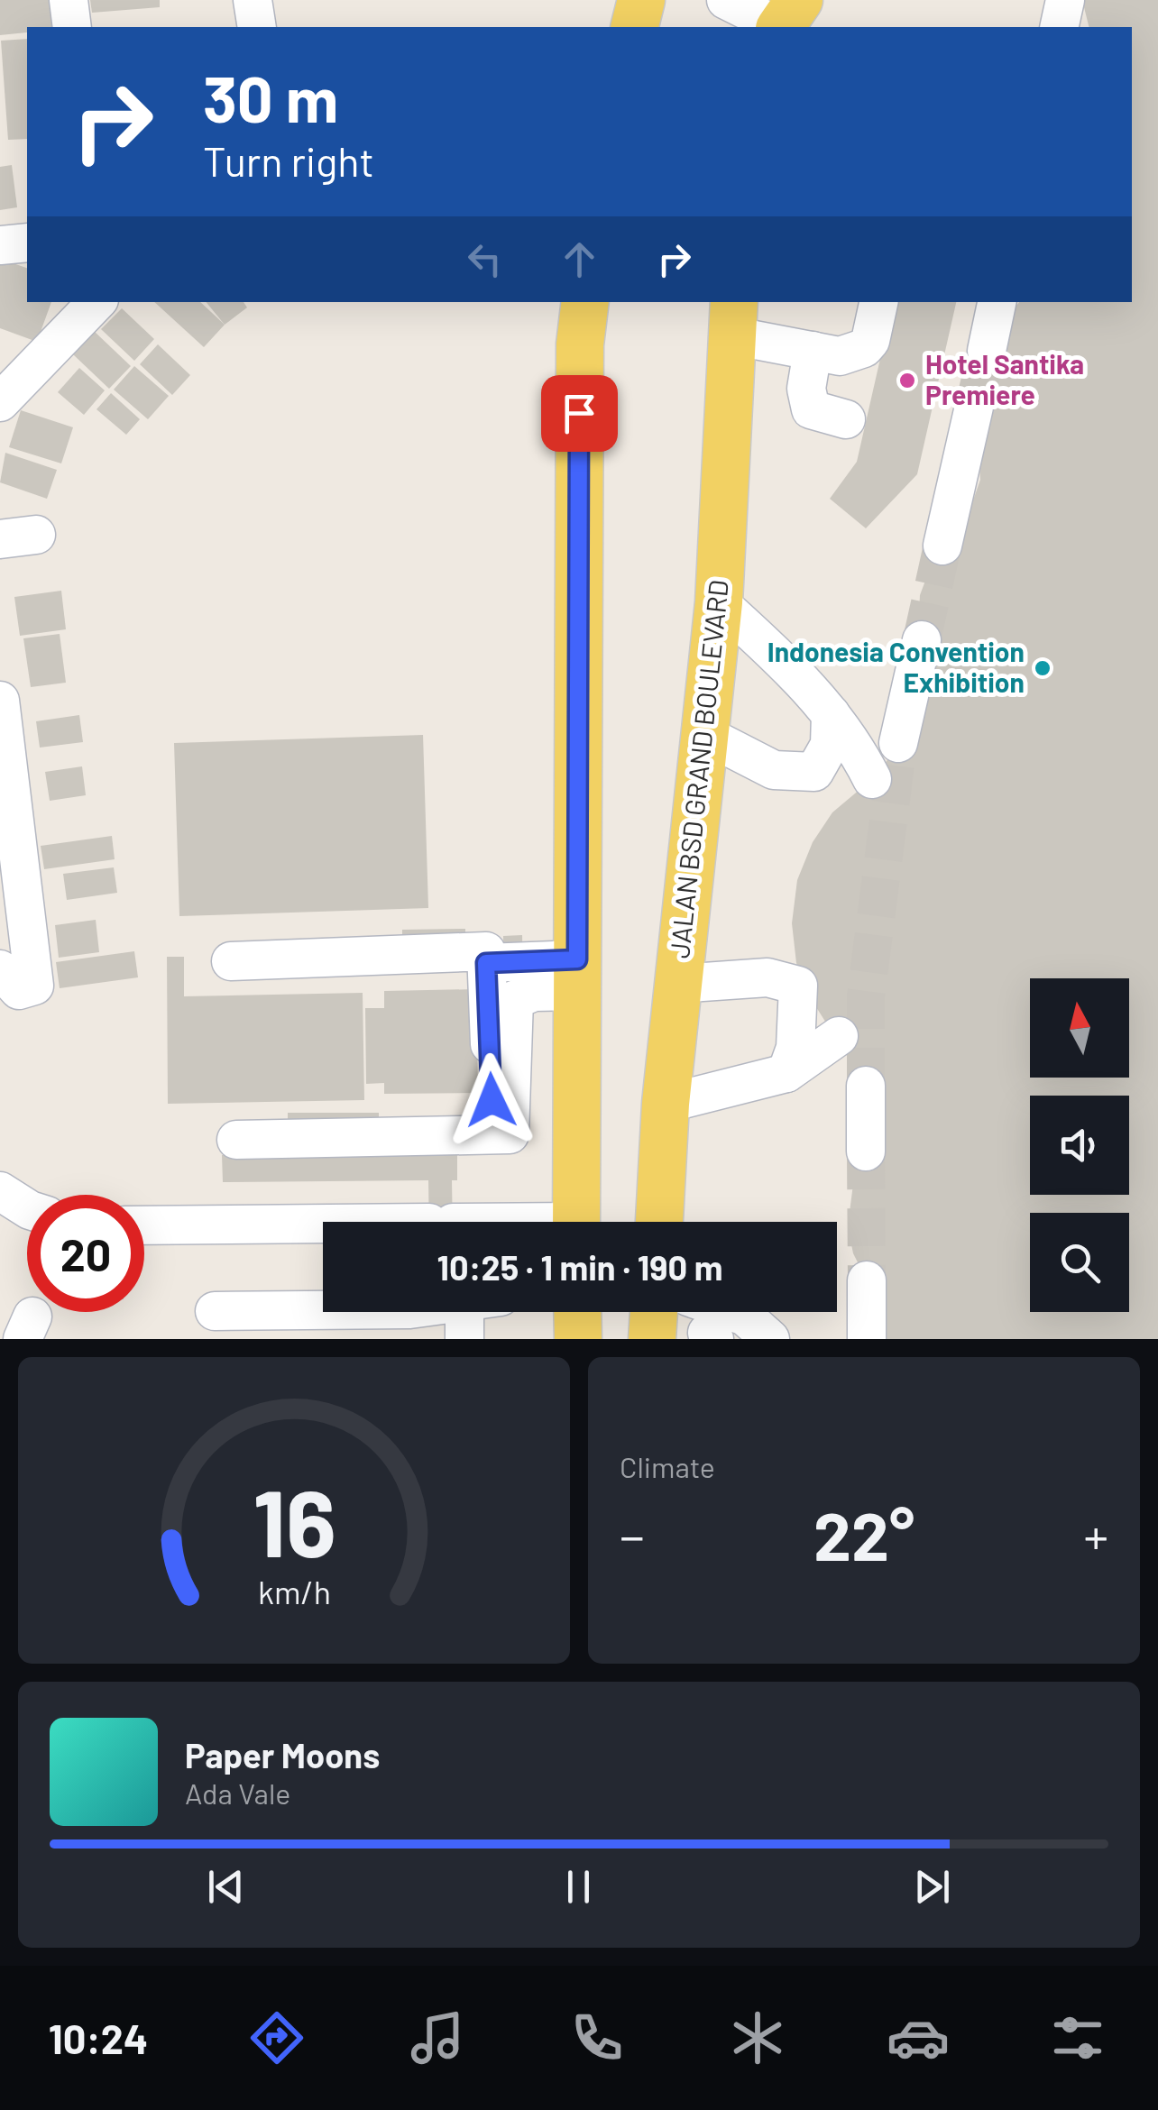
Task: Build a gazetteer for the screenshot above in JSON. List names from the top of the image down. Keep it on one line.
{"streets":{"main road":["JALAN BSD GRAND BOULEVARD"]},"places":["Hotel Santika Premiere","Indonesia Convention Exhibition"],"north":"top","page":{"turn":["30 m","Turn right"],"limit":"20","trip":"10:25 · 1 min · 190 m","tile":"Climate","heat":["−","22°","+"],"song":["Paper Moons","Ada Vale"],"tabs":"10:24","gauge":["16","km/h"]}}
